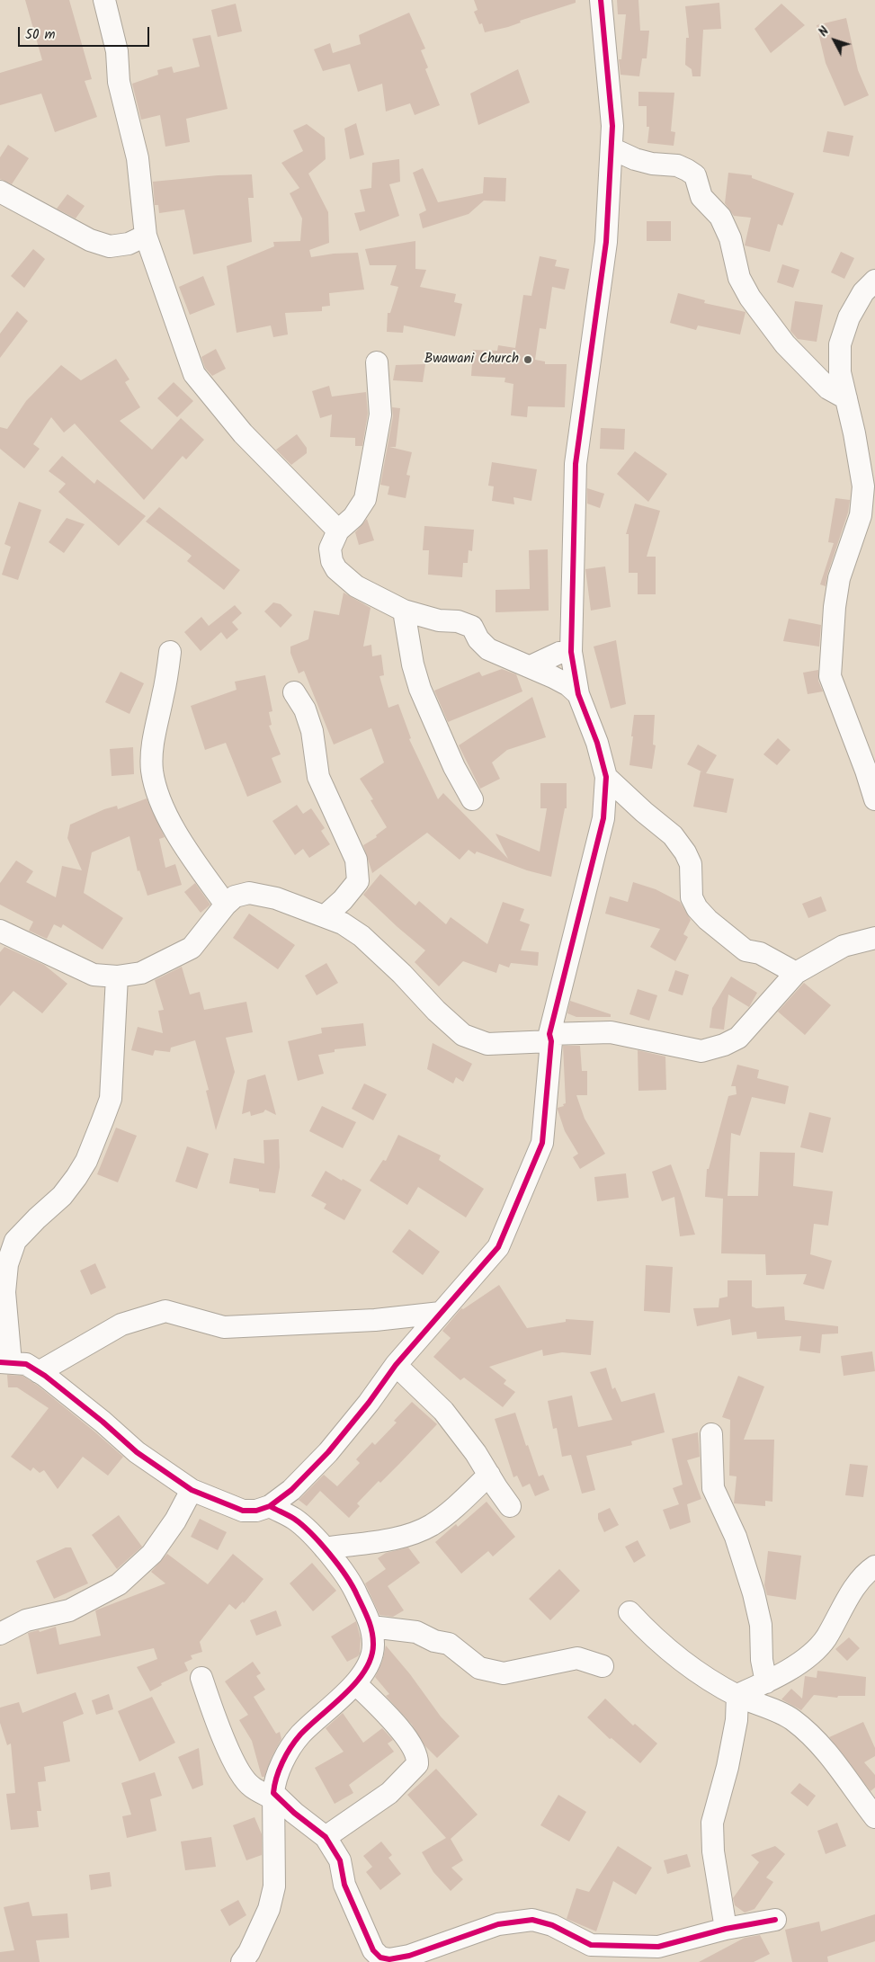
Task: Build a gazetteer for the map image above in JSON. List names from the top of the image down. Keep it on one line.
{"places":["Bwawani Church"],"scale_bar":"50 m","north":"top left"}
